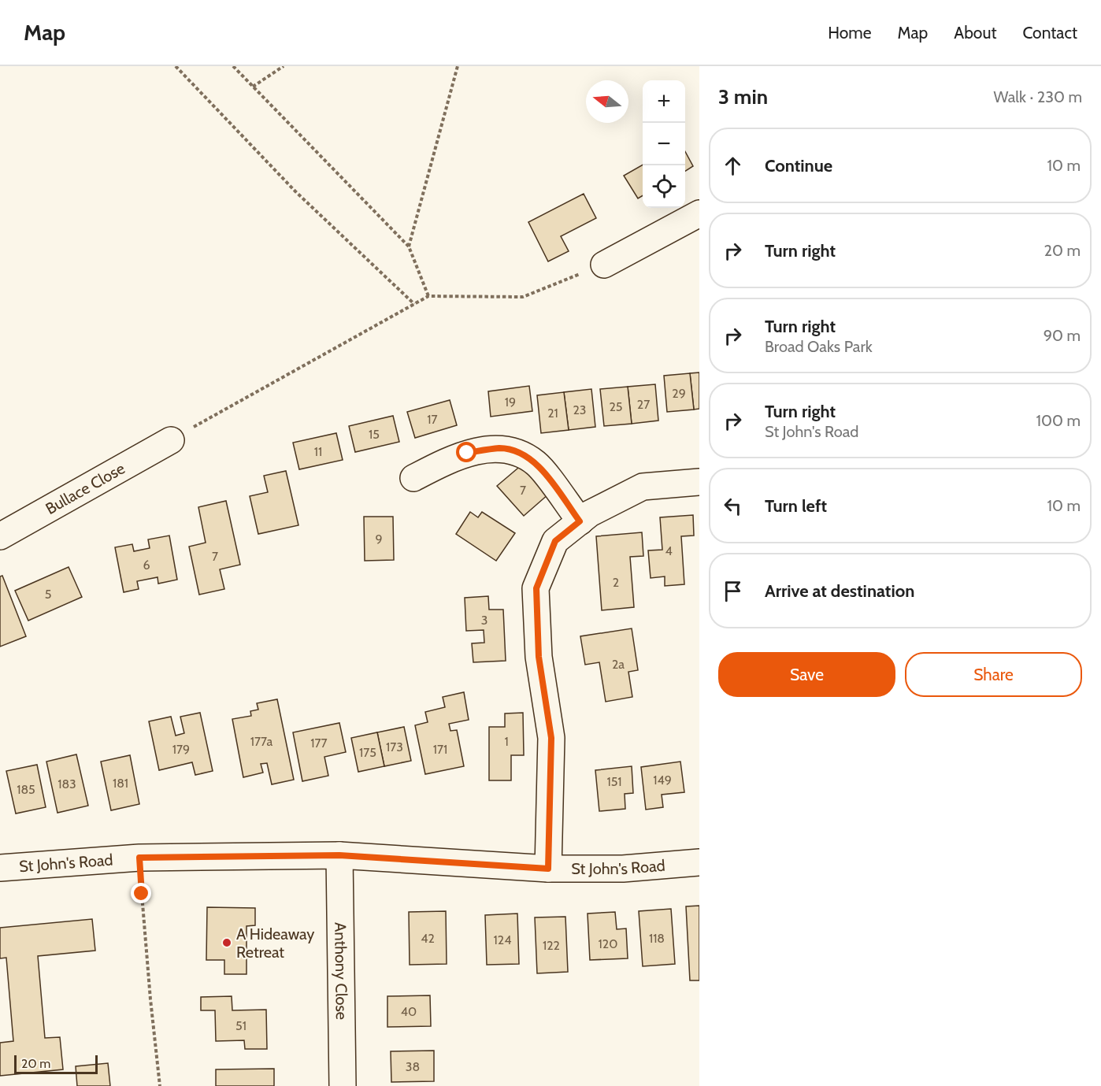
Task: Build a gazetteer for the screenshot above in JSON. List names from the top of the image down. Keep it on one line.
{"streets":{"street":["Bullace Close","St John's Road","Anthony Close"]},"crossings":[["St John's Road","Anthony Close"]],"places":["A Hideaway Retreat"],"house_numbers":["29","19","27","25","23","21","17","15","11","7","9","4","7","6","2","5","3","2a","177a","1","177","173","179","171","175","149","151","181","183","185","42","118","124","120","122","40","51","38"],"scale_bar":"20 m","north":"left","page":{"header":"Map","nav":["Home","Map","About","Contact"],"heading":["3 min","Walk · 230 m"],"map_buttons":["+","−"],"list":[["Continue","10 m"],["Turn right","20 m"],["Turn right","Broad Oaks Park","90 m"],["Turn right","St John's Road","100 m"],["Turn left","10 m"],"Arrive at destination"],"buttons":["Save","Share"],"scale":"20 m"}}
